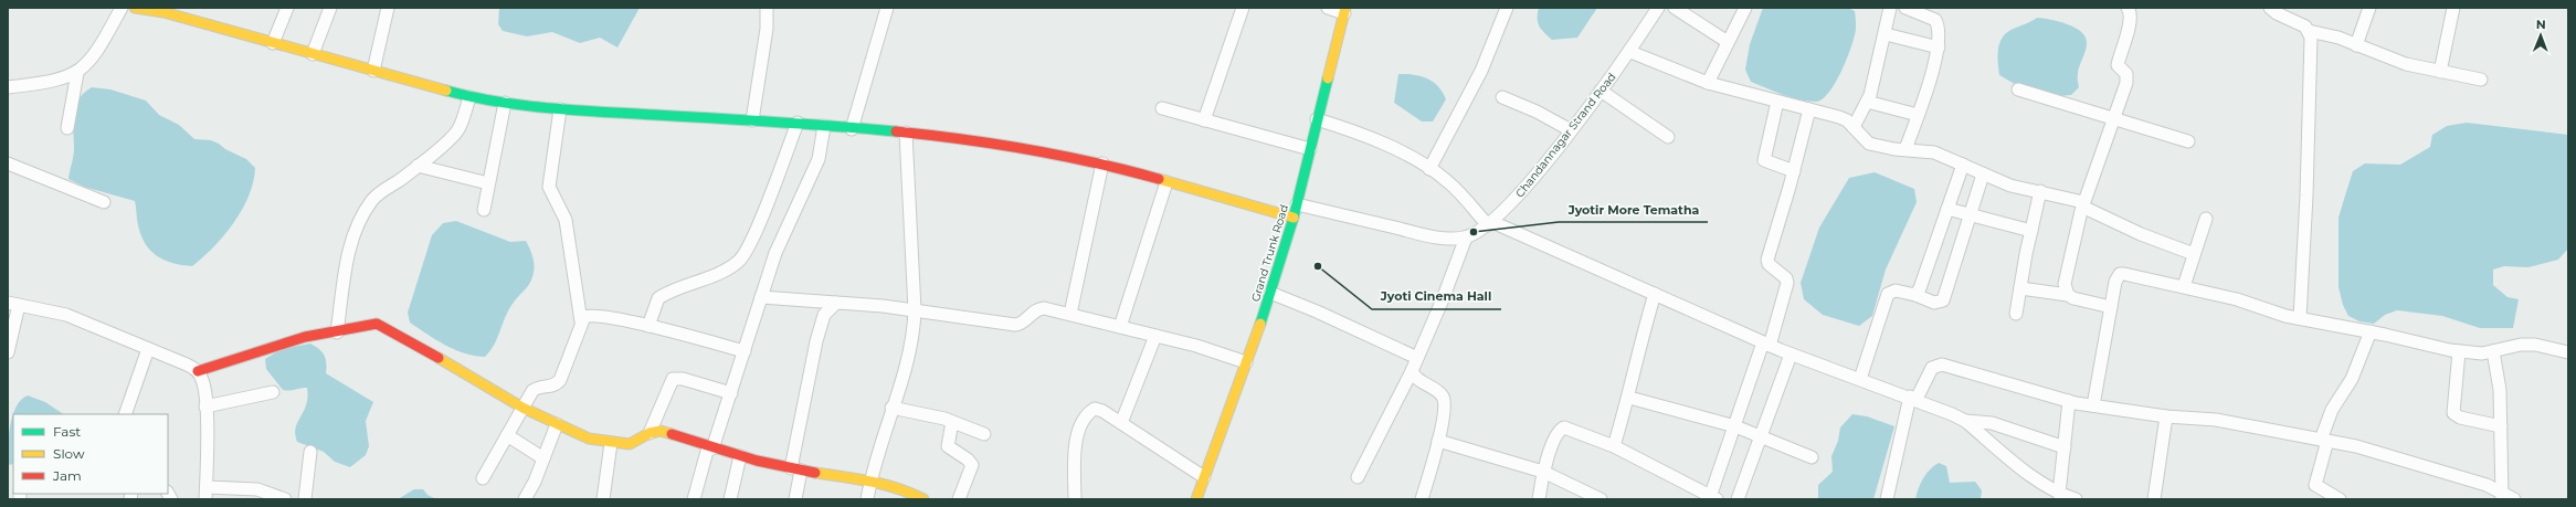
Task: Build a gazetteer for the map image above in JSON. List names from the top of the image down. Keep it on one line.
{"streets":{"street":["Chandannagar Strand Road","Grand Trunk Road"]},"crossings":[["Chandannagar Strand Road","Grand Trunk Road"]],"places":["Jyotir More Tematha","Jyoti Cinema Hall"],"legend":["Fast","Slow","Jam"],"north":"top"}
